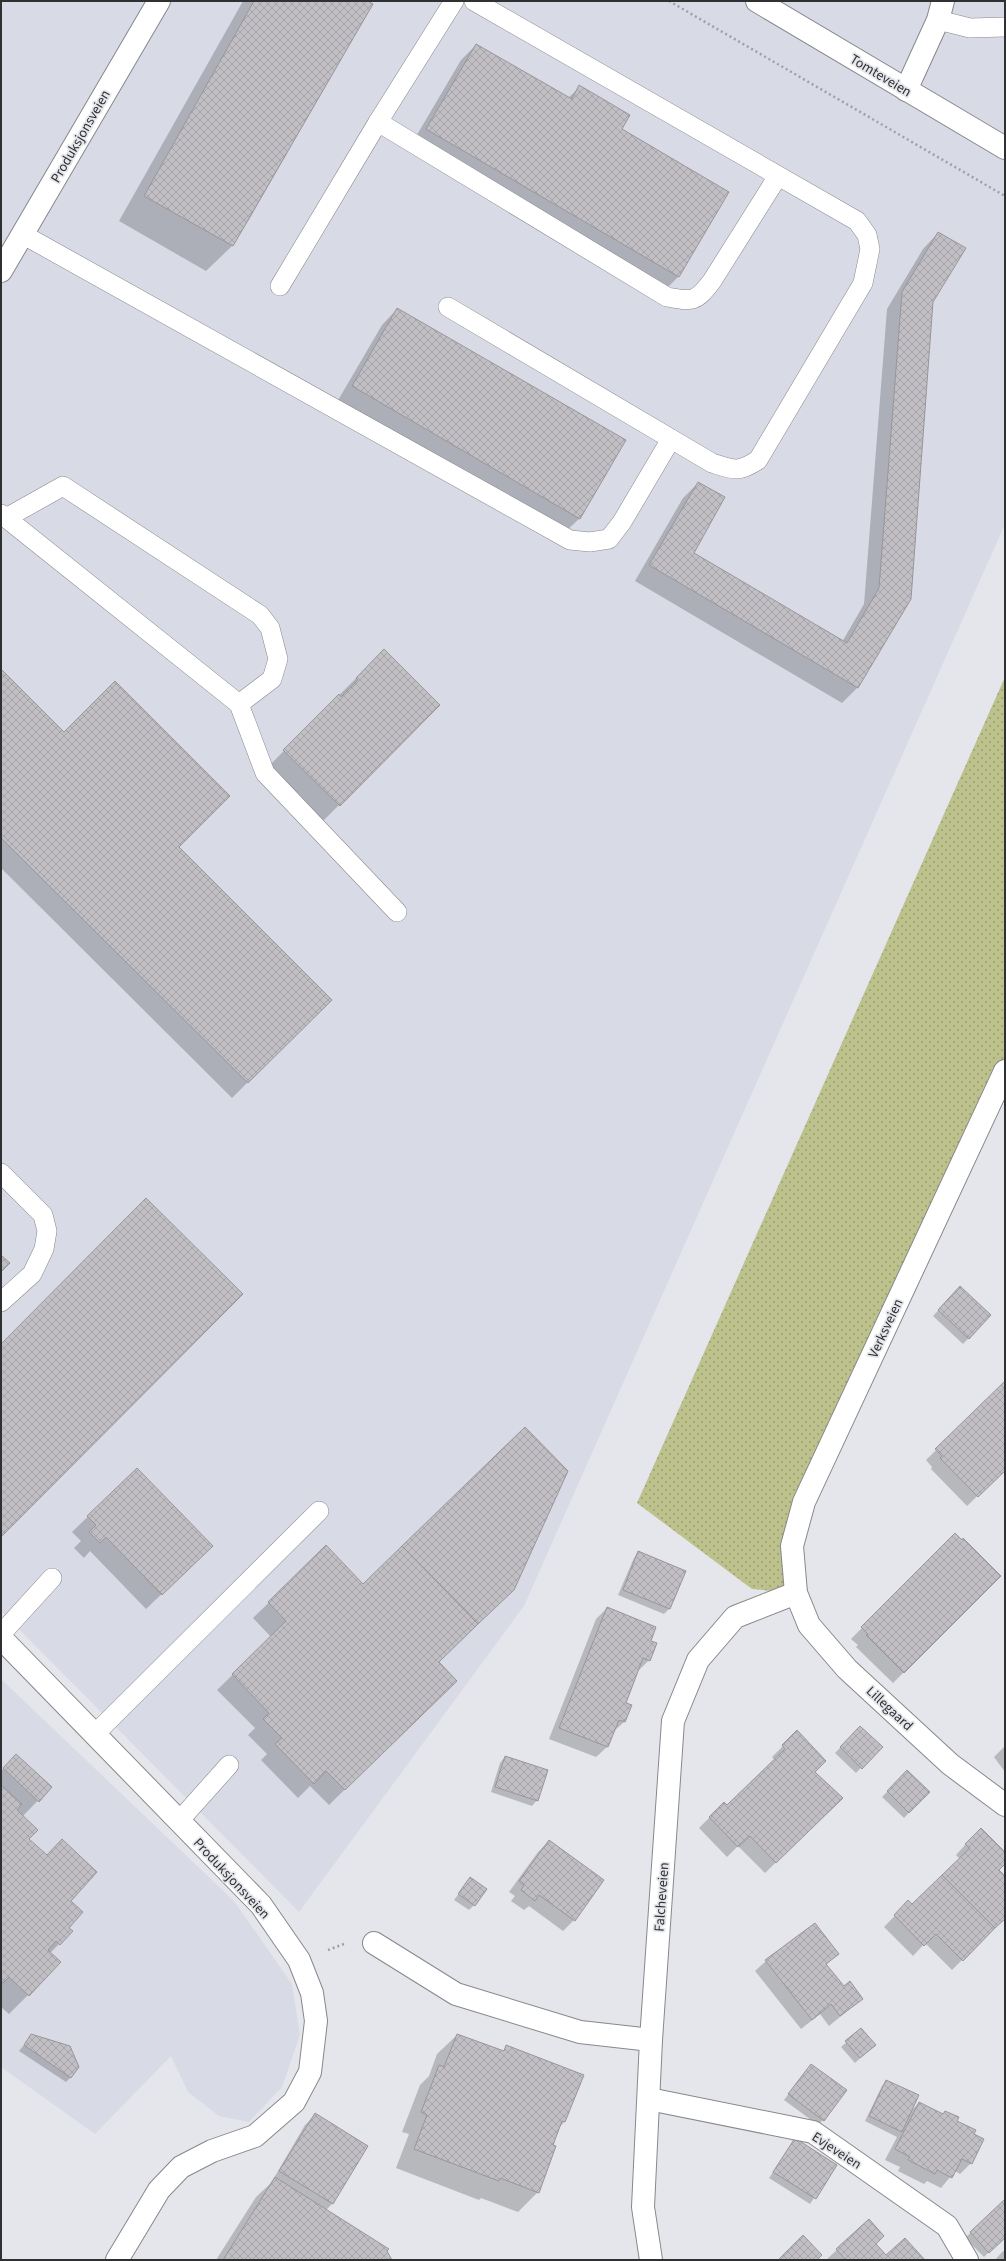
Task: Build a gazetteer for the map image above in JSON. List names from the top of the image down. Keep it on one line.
{"streets":{"street":["Tomteveien","Produksjonsveien","Verksveien","Lillegaard","Falcheveien","Evjeveien"]},"crossings":[["Verksveien","Lillegaard"],["Verksveien","Falcheveien"],["Lillegaard","Falcheveien"],["Falcheveien","Evjeveien"]]}
